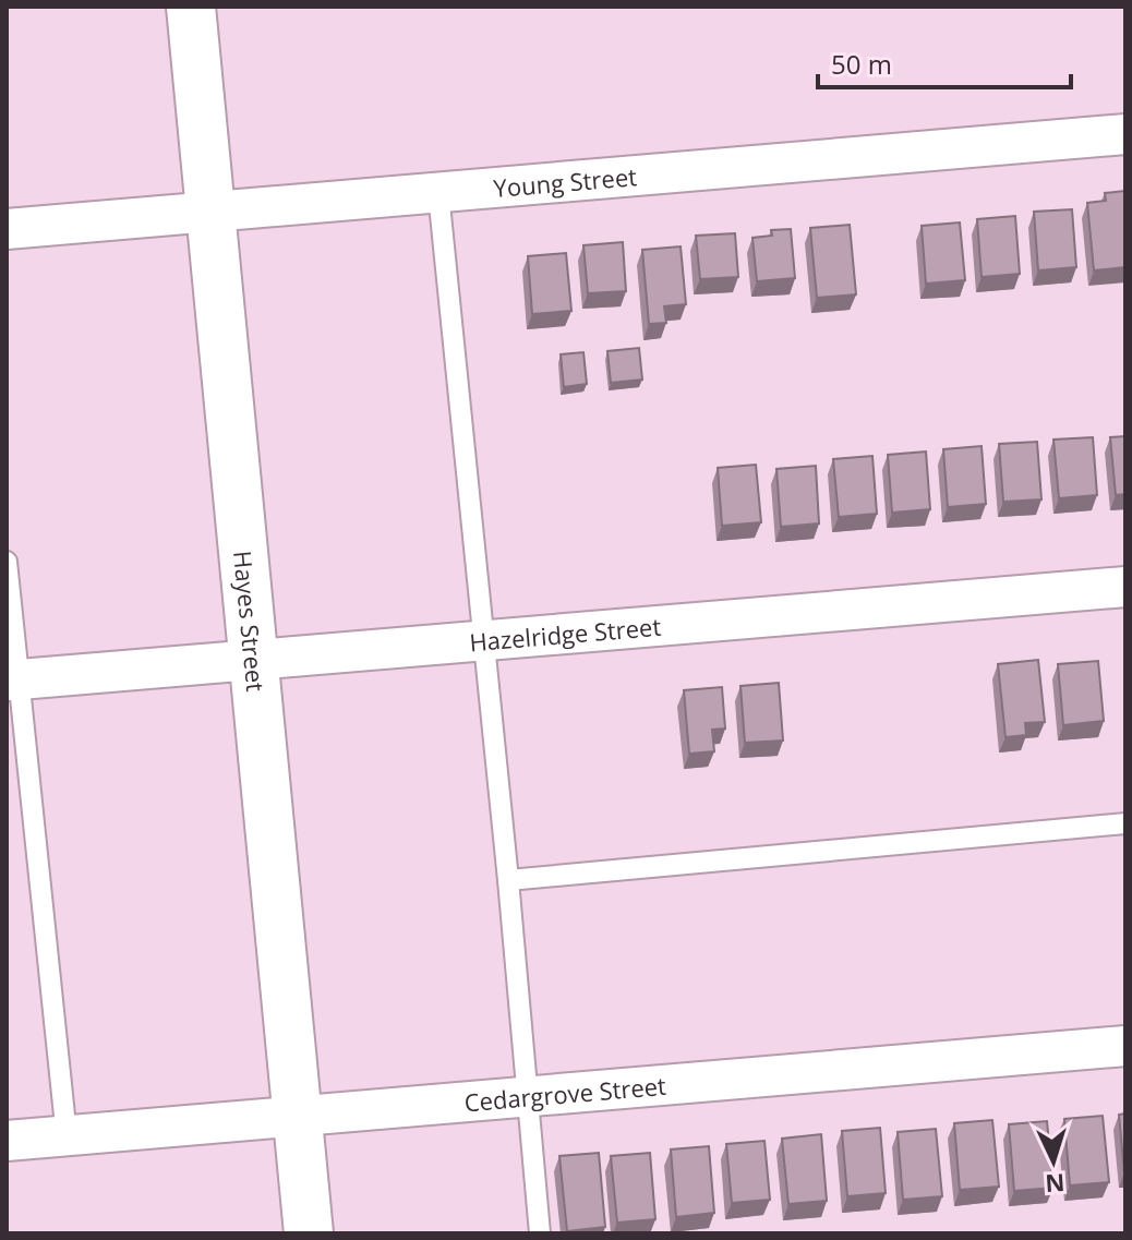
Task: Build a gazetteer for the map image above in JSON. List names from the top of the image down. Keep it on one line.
{"streets":{"street":["Young Street","Hayes Street","Hazelridge Street","Cedargrove Street"]},"crossings":[["Young Street","Hayes Street"],["Hayes Street","Hazelridge Street"],["Hayes Street","Cedargrove Street"]],"scale_bar":"50 m","north":"bottom"}
